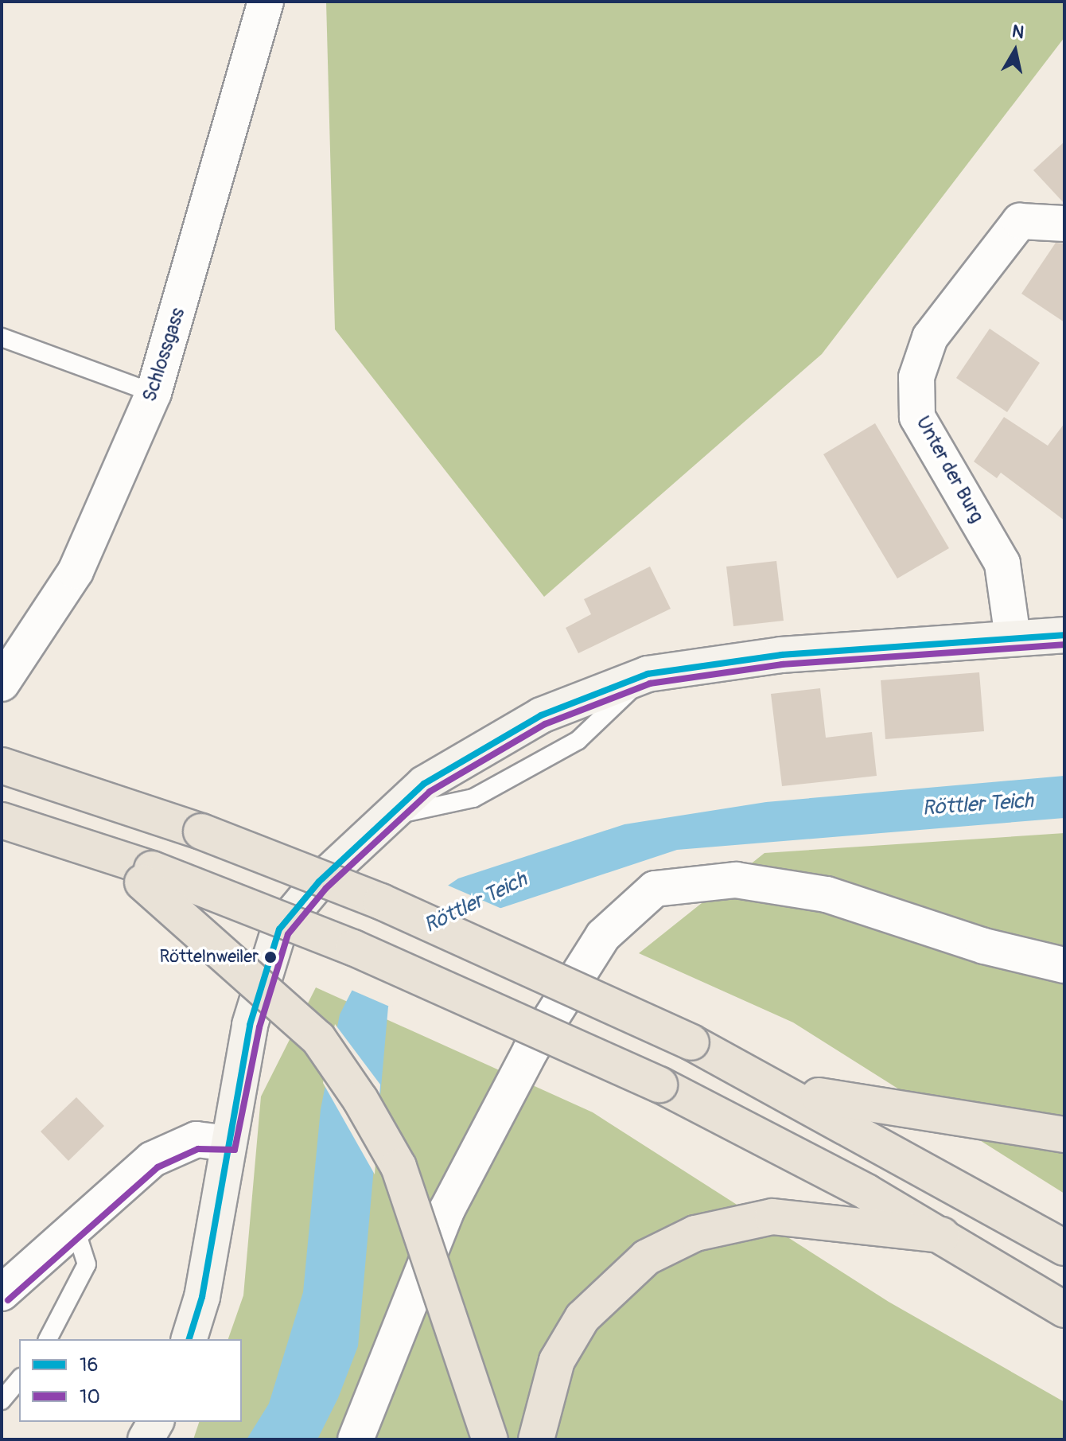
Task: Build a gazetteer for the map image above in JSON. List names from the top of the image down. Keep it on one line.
{"streets":{"street":["Schlossgass","Unter der Burg"]},"water":["Röttler Teich"],"places":["Röttelnweiler"],"lines":["transit line 16","transit line 10"],"legend":["16","10"],"north":"top"}
